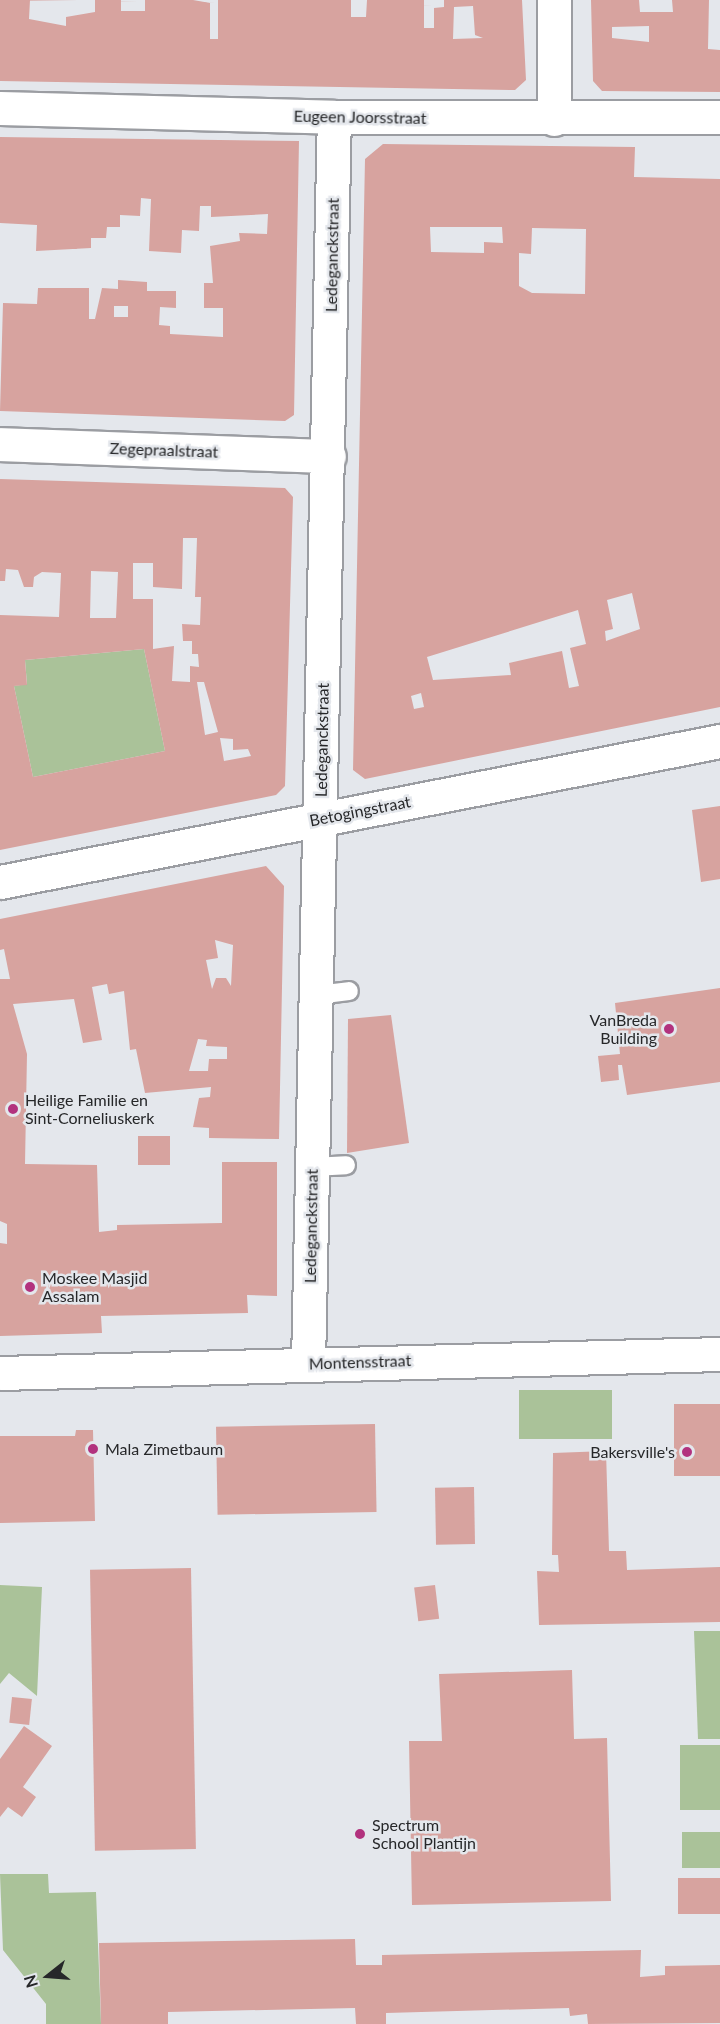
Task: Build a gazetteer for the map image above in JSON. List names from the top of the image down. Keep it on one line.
{"streets":{"street":["Eugeen Joorsstraat","Ledeganckstraat","Zegepraalstraat","Betogingstraat","Montensstraat"]},"crossings":[["Eugeen Joorsstraat","Ledeganckstraat"],["Ledeganckstraat","Zegepraalstraat"],["Ledeganckstraat","Betogingstraat"],["Ledeganckstraat","Montensstraat"]],"places":["VanBreda Building","Heilige Familie en Sint-Corneliuskerk","Moskee Masjid Assalam","Mala Zimetbaum","Bakersville's","Spectrum School Plantijn"],"north":"left"}
